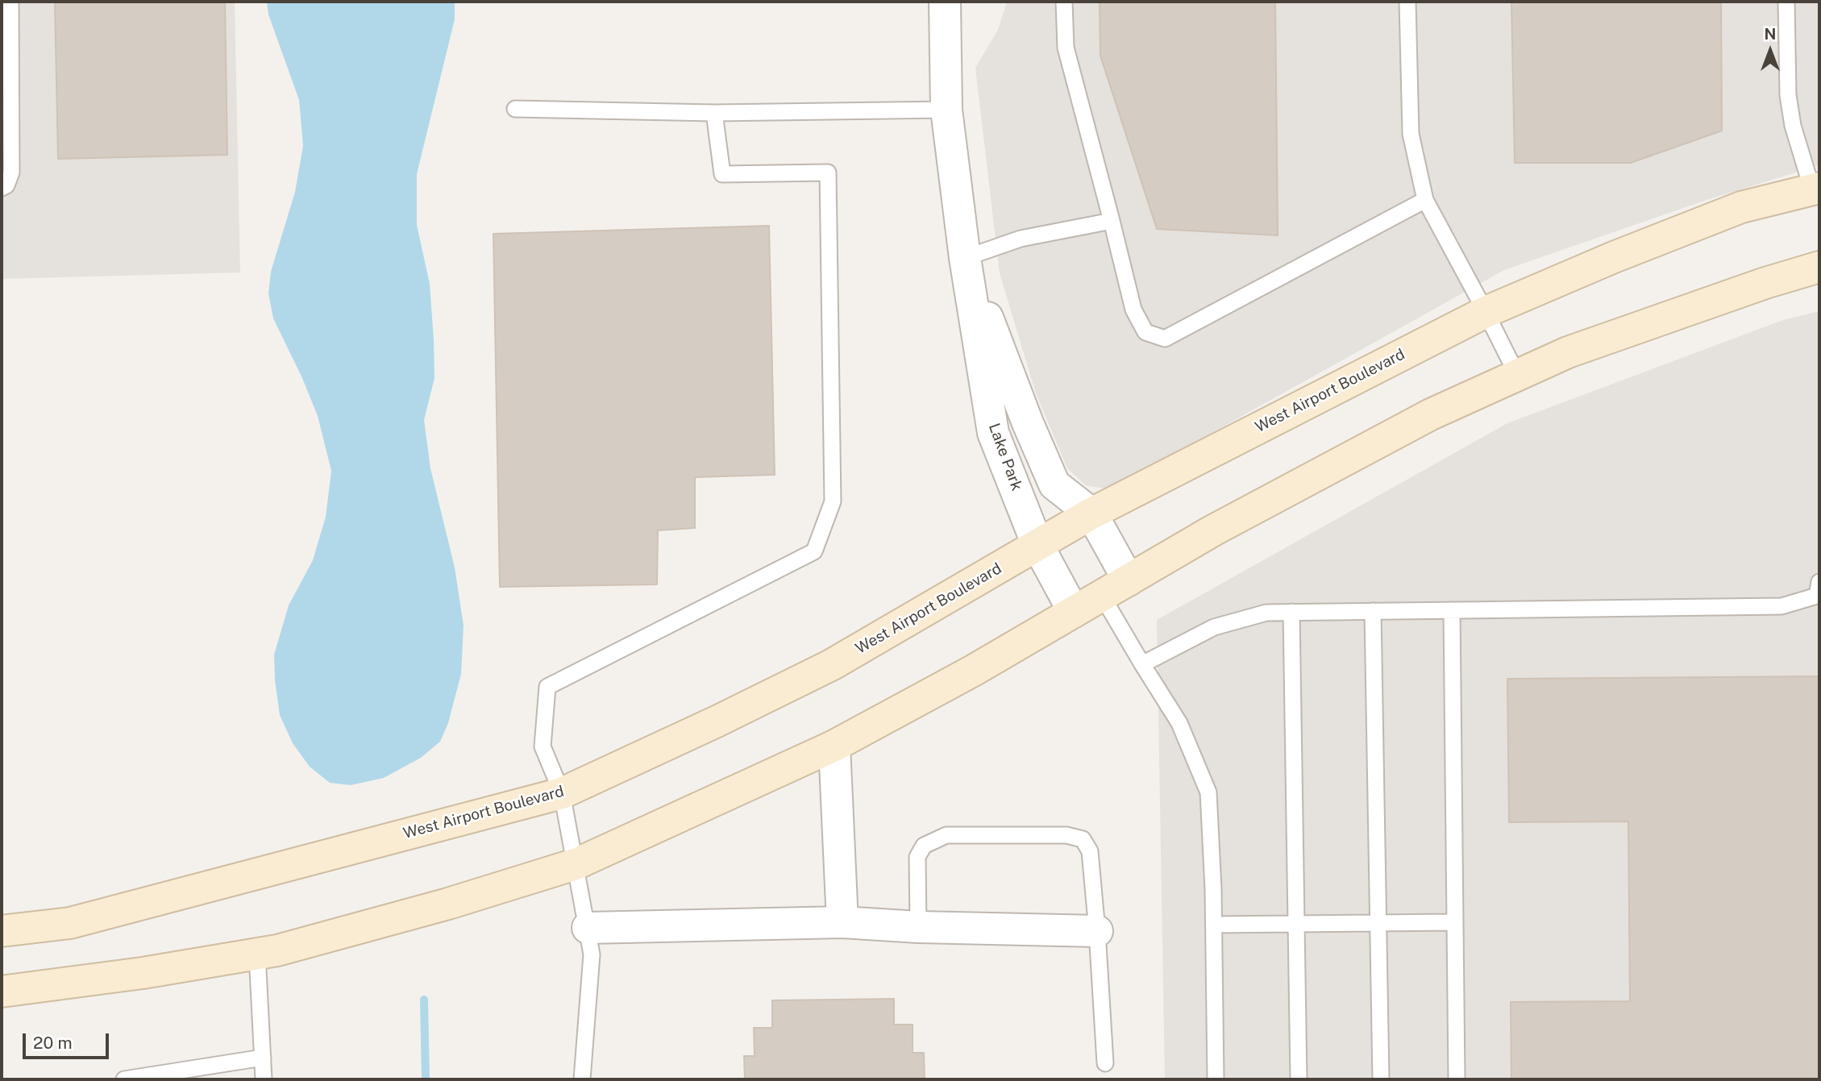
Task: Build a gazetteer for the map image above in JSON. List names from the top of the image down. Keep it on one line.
{"streets":{"main road":["West Airport Boulevard"],"street":["Lake Park"]},"crossings":[["West Airport Boulevard","Lake Park"]],"scale_bar":"20 m","north":"top"}
